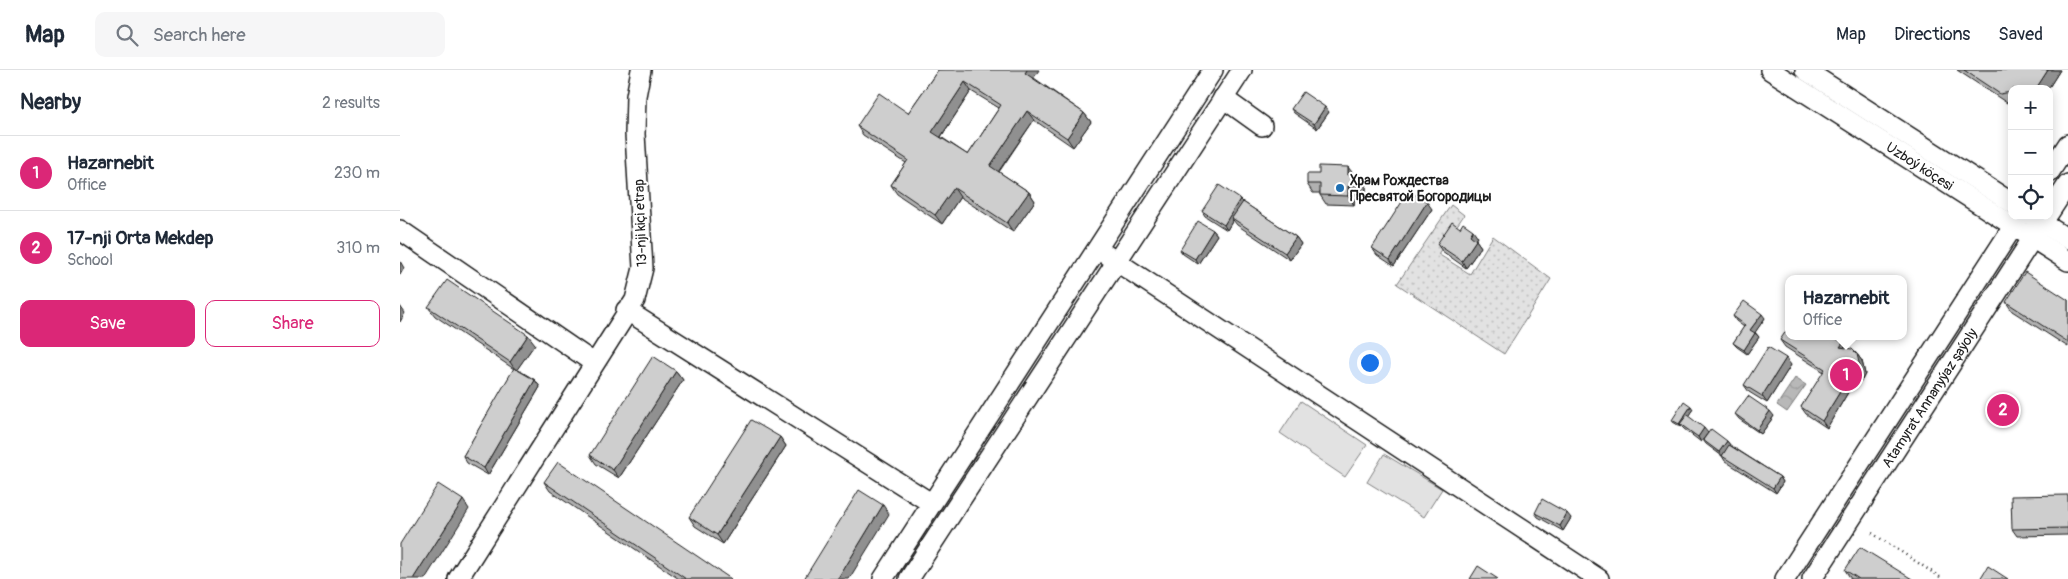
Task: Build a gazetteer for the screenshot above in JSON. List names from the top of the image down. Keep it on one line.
{"streets":{"street":["Uzboý köçesi","13-nji kiçi etrap","Atamyrat Annanyýaz şaýoly"]},"crossings":[["Uzboý köçesi","Atamyrat Annanyýaz şaýoly"]],"places":["Храм Рождества Пресвятой Богородицы"],"page":{"header":"Map","search":"Search here","nav":["Map","Directions","Saved"],"heading":["Nearby","2 results"],"map_buttons":["+","−"],"list":[{"mark":"1","name":"Hazarnebit","note":"Office","value":"230 m"},{"mark":"2","name":"17-nji Orta Mekdep","note":"School","value":"310 m"}],"popup":["Hazarnebit","Office"],"buttons":["Save","Share"],"pins":["1","2"]}}
